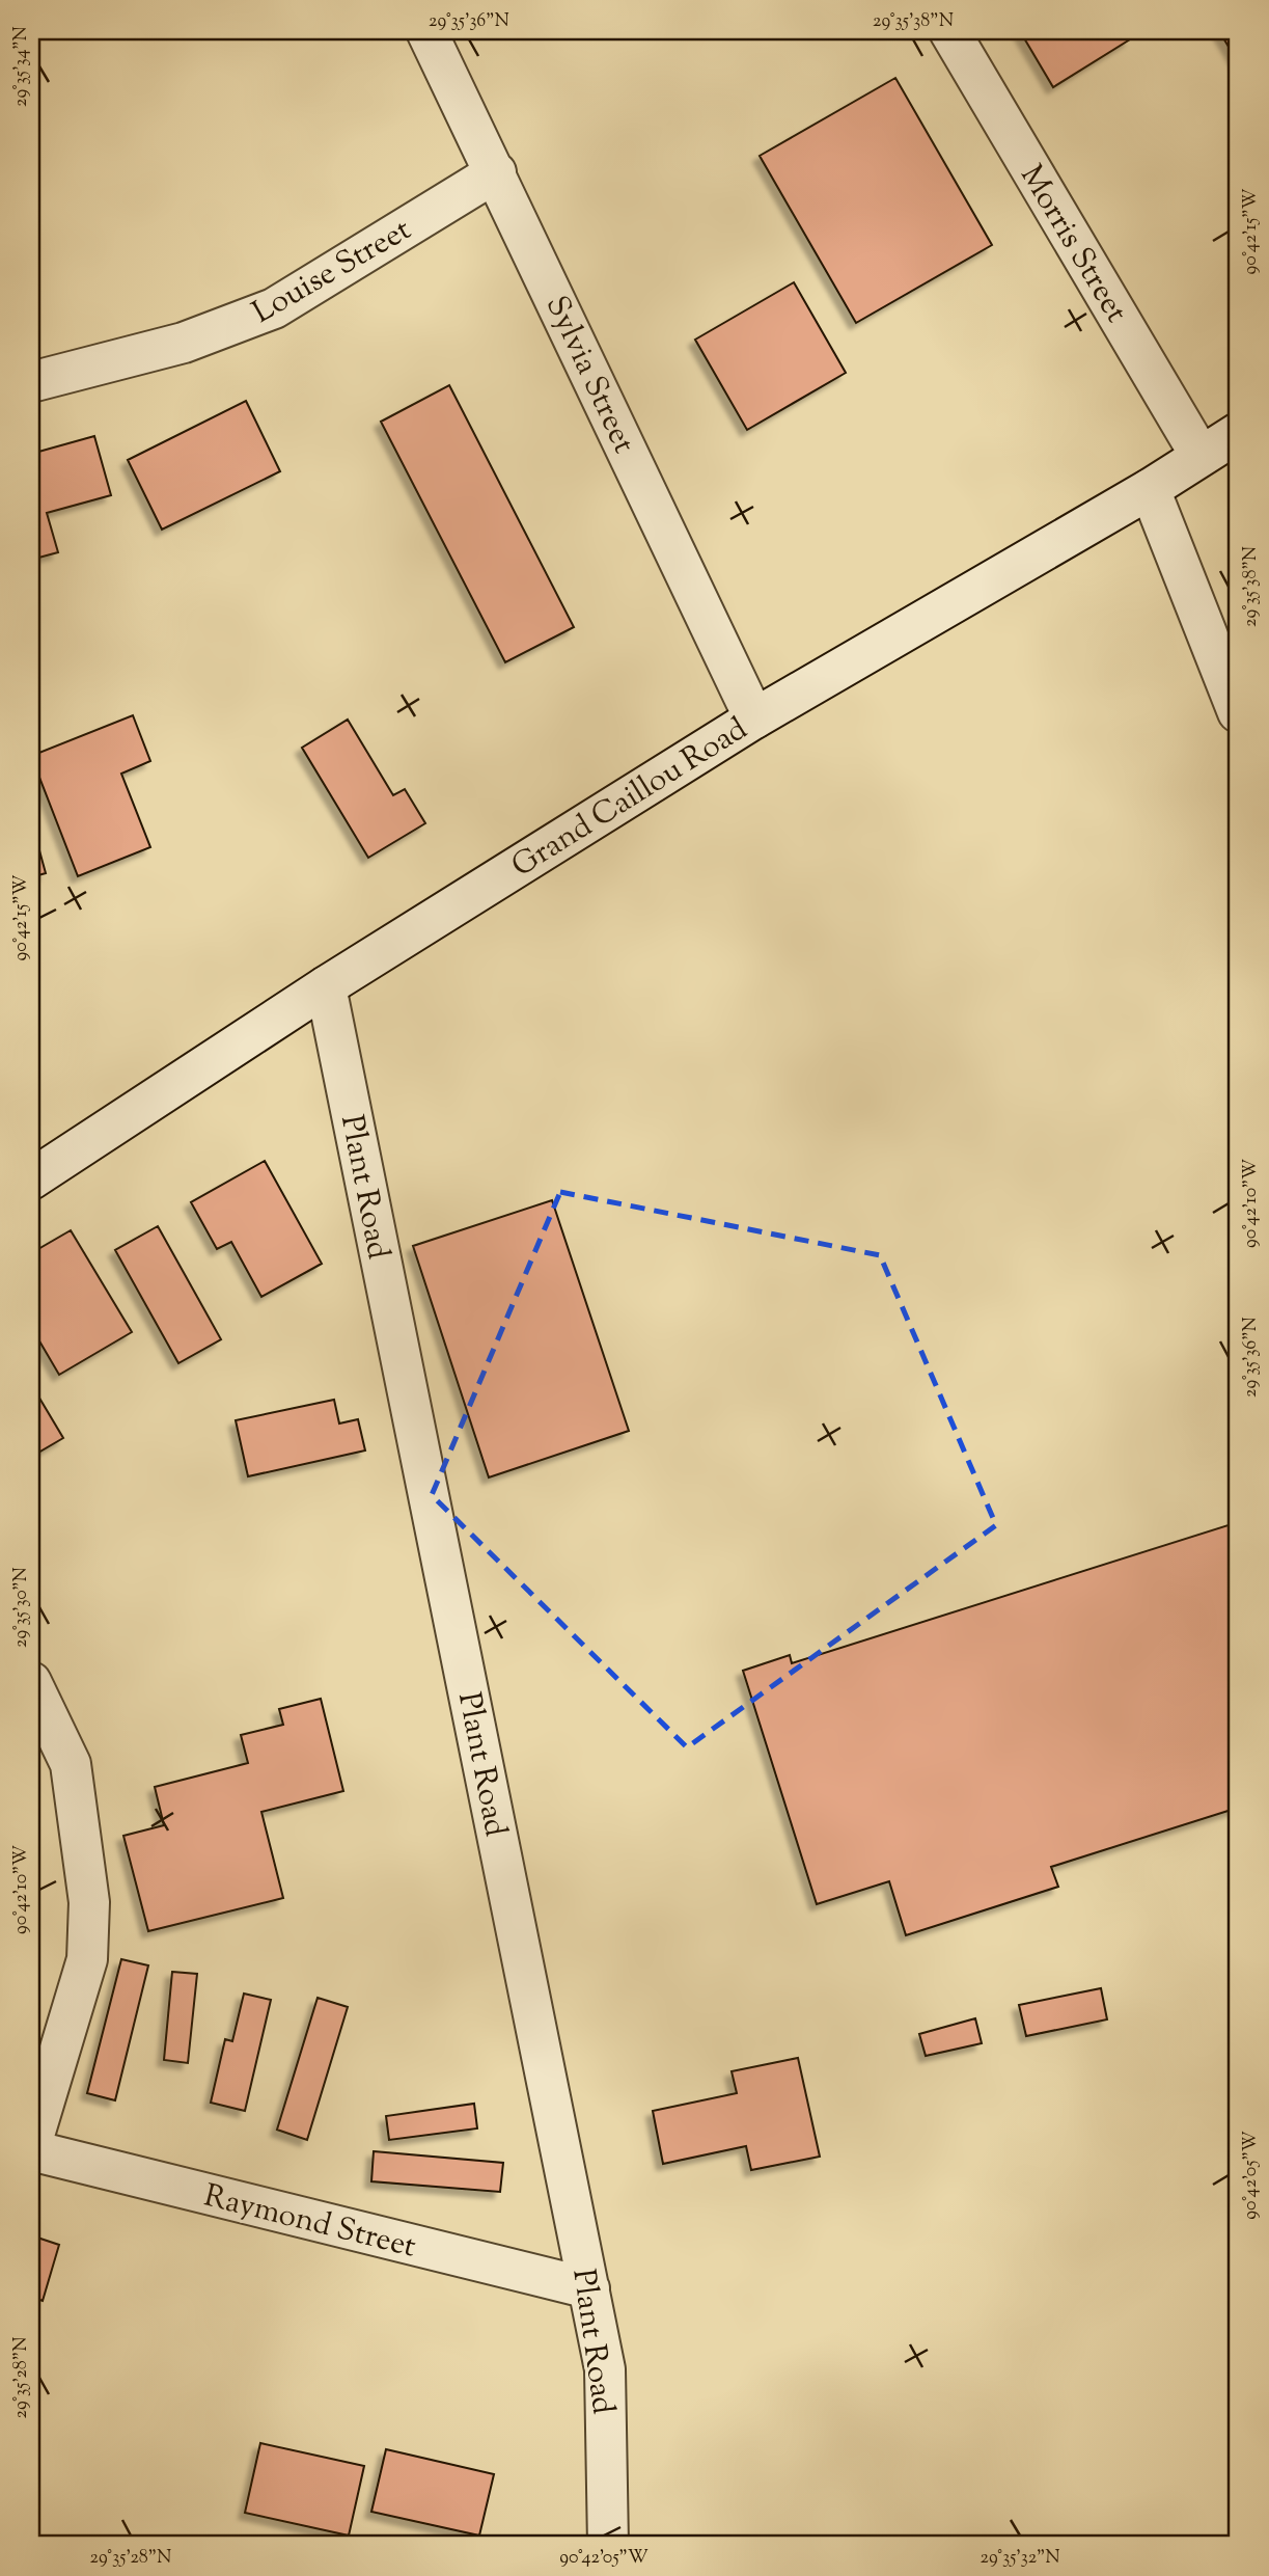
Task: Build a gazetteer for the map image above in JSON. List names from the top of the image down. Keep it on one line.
{"streets":{"street":["Morris Street","Louise Street","Sylvia Street","Grand Caillou Road","Plant Road","Raymond Street"]},"crossings":[["Morris Street","Grand Caillou Road"],["Louise Street","Sylvia Street"],["Sylvia Street","Grand Caillou Road"],["Grand Caillou Road","Plant Road"],["Plant Road","Raymond Street"]],"coordinates":["29°35'36\"N","29°35'38\"N","29°35'34\"N","90°42'15\"W","90°42'10\"W","29°35'30\"N","90°42'05\"W","29°35'28\"N","29°35'32\"N"]}
